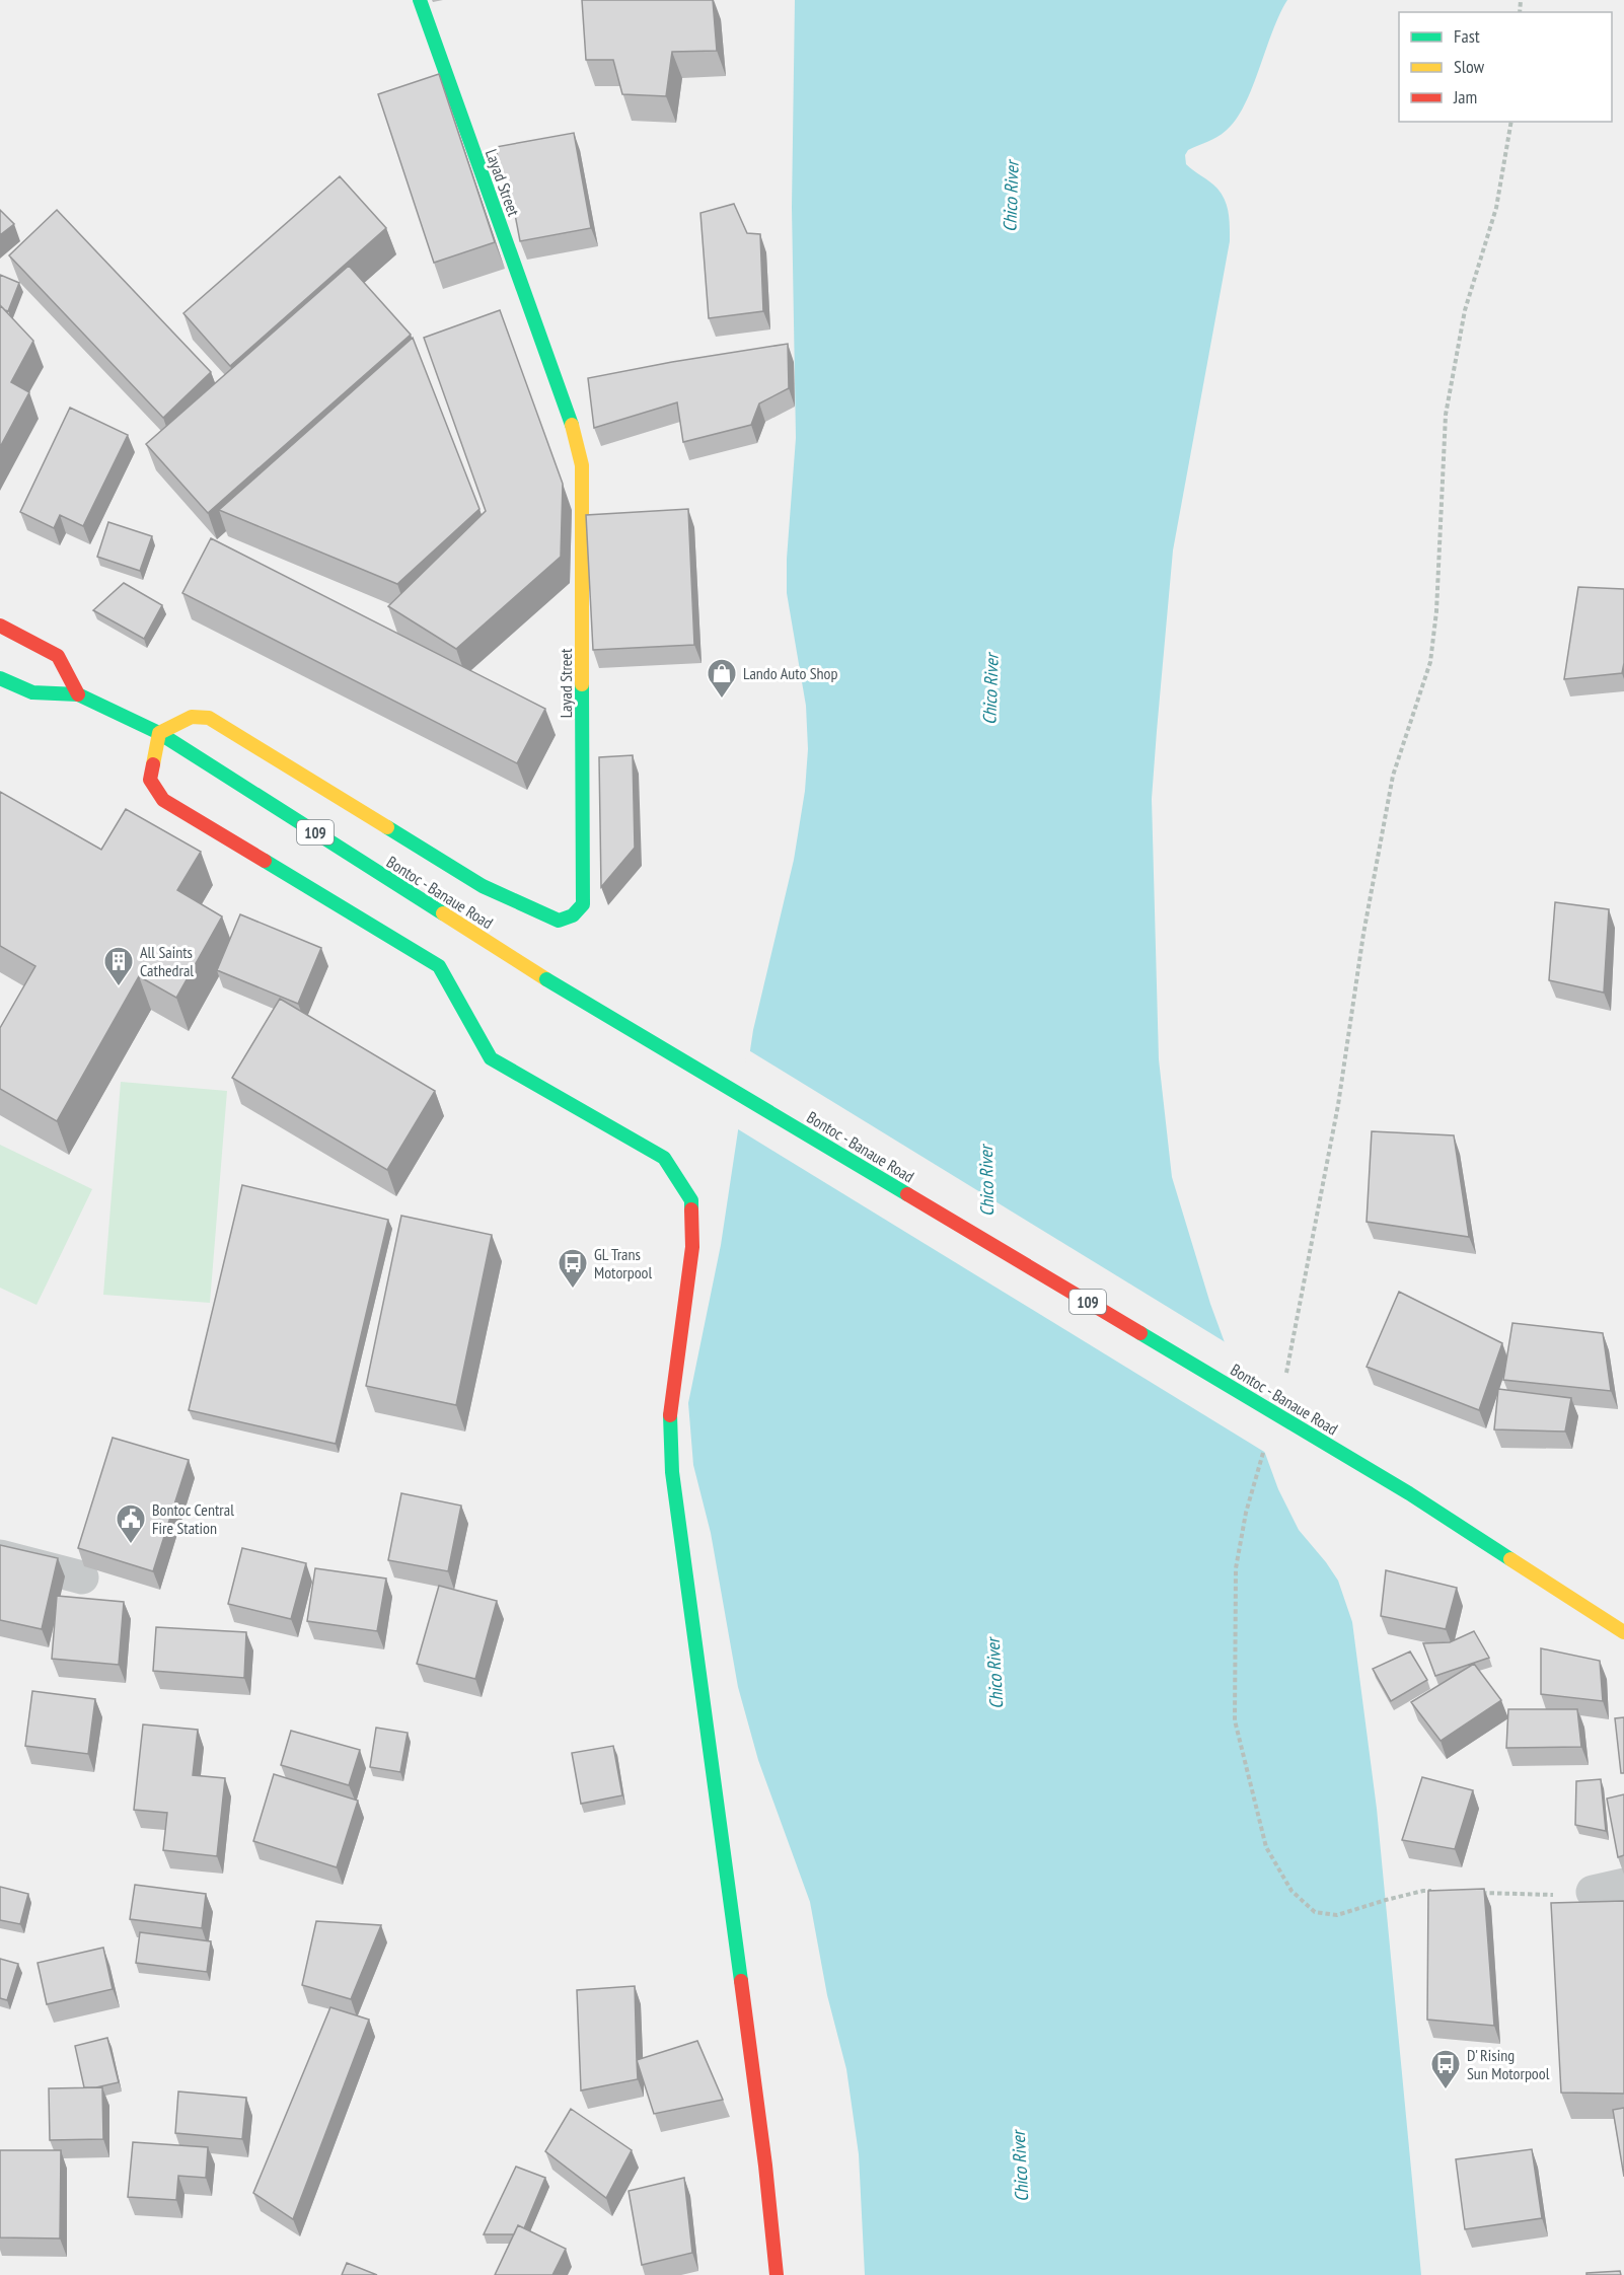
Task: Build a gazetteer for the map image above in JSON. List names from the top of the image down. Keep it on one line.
{"streets":{"street":["Layad Street","109","Bontoc - Banaue Road"]},"crossings":[["Layad Street","Bontoc - Banaue Road"]],"water":["Chico River"],"places":{"shop":["Lando Auto Shop"],"building":["All Saints Cathedral"],"bus stop":["GL Trans Motorpool","D' Rising Sun Motorpool"],"public building":["Bontoc Central Fire Station"]},"legend":["Fast","Slow","Jam"]}
